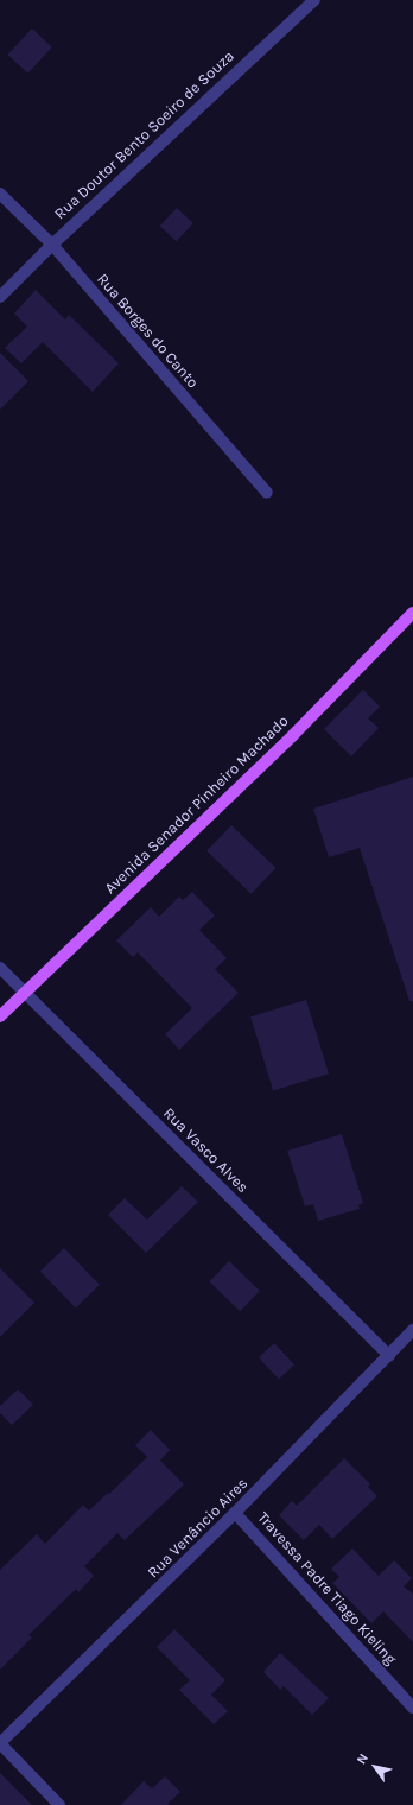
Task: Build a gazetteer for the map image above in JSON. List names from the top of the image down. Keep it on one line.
{"streets":{"main road":["Avenida Senador Pinheiro Machado"],"street":["Rua Doutor Bento Soeiro de Souza","Rua Borges do Canto","Rua Vasco Alves","Rua Venâncio Aires","Travessa Padre Tiago Kieling"]},"crossings":[["Rua Doutor Bento Soeiro de Souza","Rua Borges do Canto"],["Avenida Senador Pinheiro Machado","Rua Vasco Alves"],["Rua Vasco Alves","Rua Venâncio Aires"],["Rua Venâncio Aires","Travessa Padre Tiago Kieling"]],"north":"top left"}
